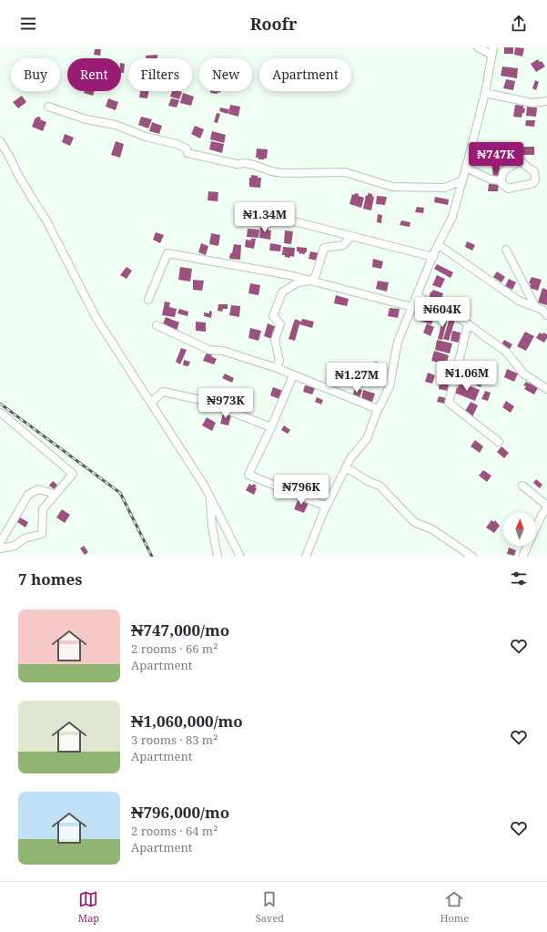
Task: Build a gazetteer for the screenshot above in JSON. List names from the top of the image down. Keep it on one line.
{"north":"top","page":{"header":"Roofr","chip":["Buy","Rent","Filters","New","Apartment"],"price":["₦747K","₦1.34M","₦604K","₦1.06M","₦1.27M","₦973K","₦796K"],"heading":"7 homes","list":[{"name":"₦747,000/mo","note":"2 rooms · 66 m² · Apartment"},{"name":"₦1,060,000/mo","note":"3 rooms · 83 m² · Apartment"},{"name":"₦796,000/mo","note":"2 rooms · 64 m² · Apartment"}],"tabs":["Map","Saved","Home"]}}
